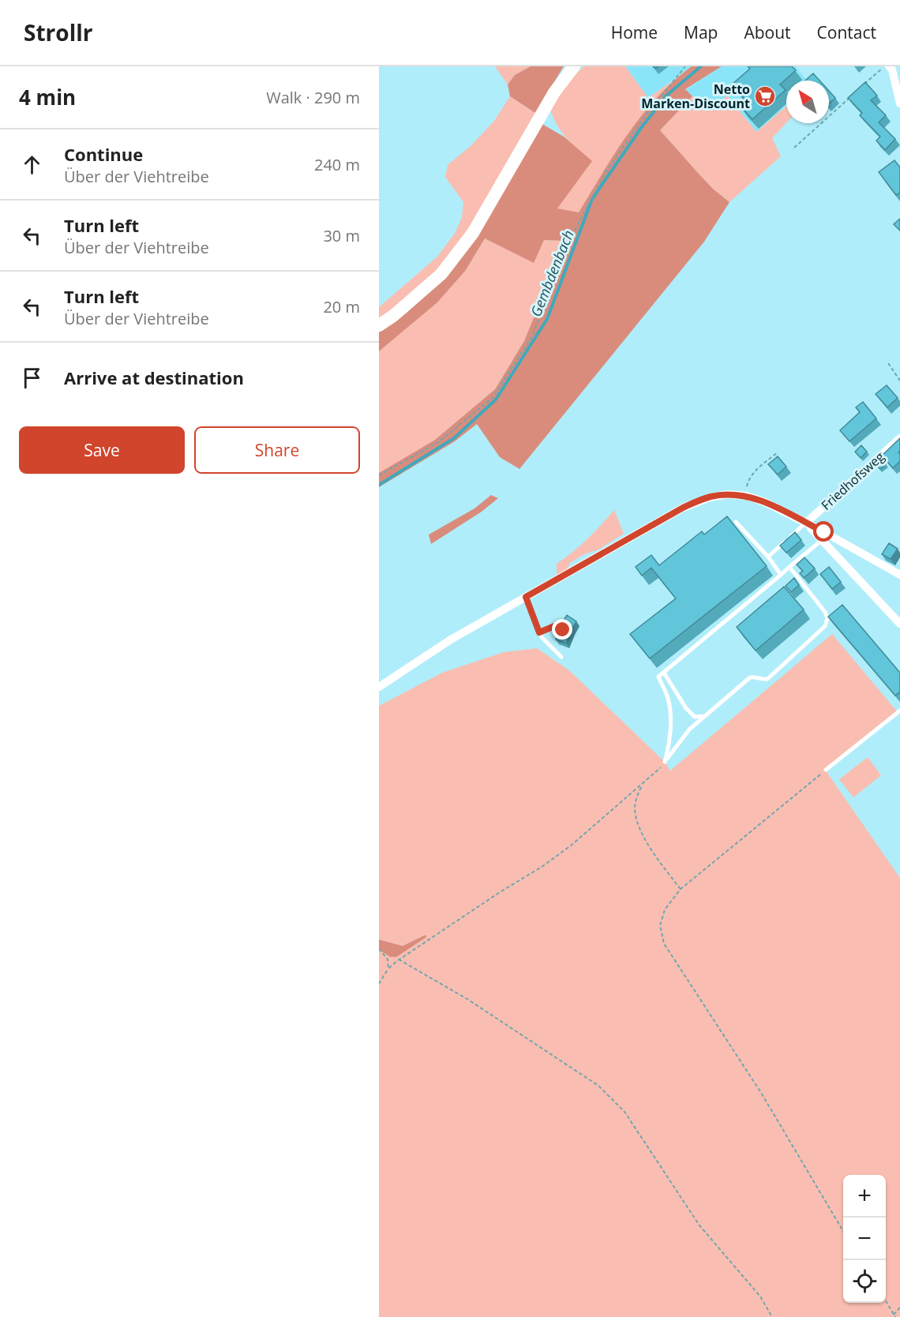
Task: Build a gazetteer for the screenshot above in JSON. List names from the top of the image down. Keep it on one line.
{"streets":{"street":["Friedhofsweg"]},"water":["Gembdenbach"],"places":{"supermarket":["Netto Marken-Discount"]},"north":"top left","page":{"header":"Strollr","nav":["Home","Map","About","Contact"],"heading":["4 min","Walk · 290 m"],"list":[["Continue","Über der Viehtreibe","240 m"],["Turn left","Über der Viehtreibe","30 m"],["Turn left","Über der Viehtreibe","20 m"],"Arrive at destination"],"buttons":["Save","Share"],"map_buttons":["+","−"]}}
